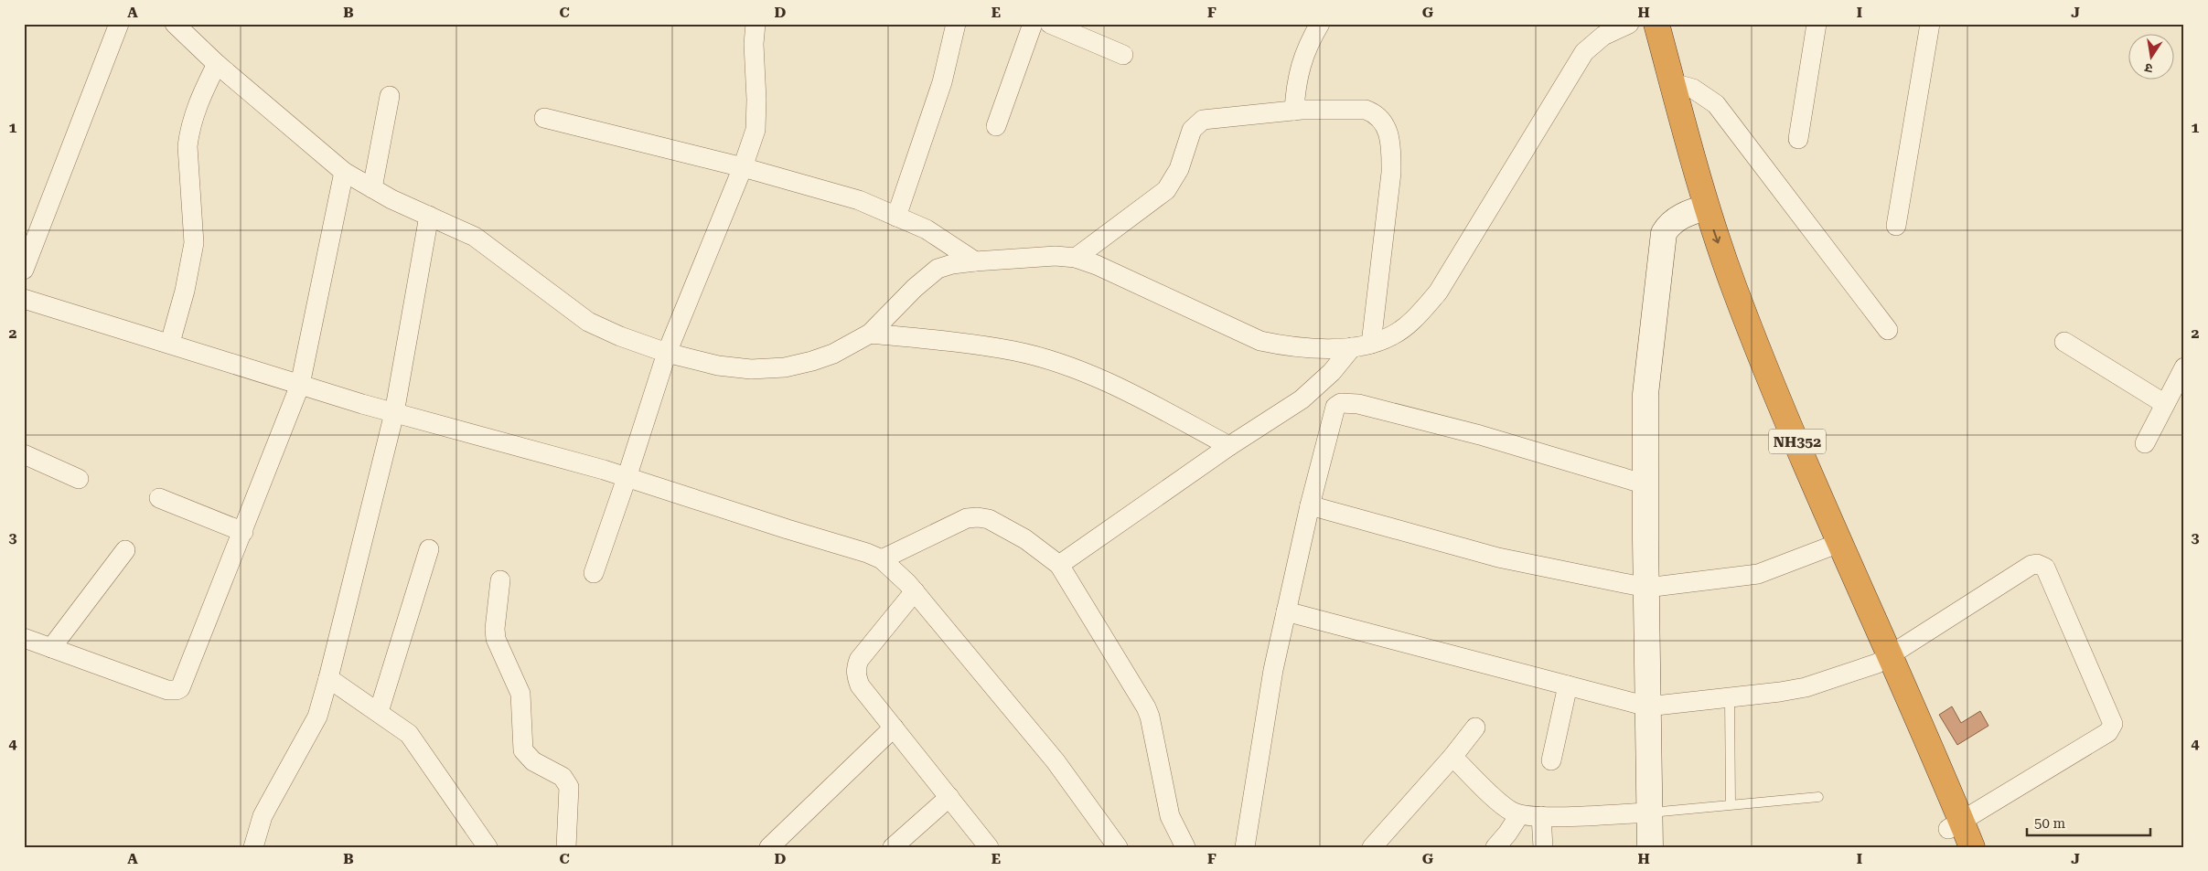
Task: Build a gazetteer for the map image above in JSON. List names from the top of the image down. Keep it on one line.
{"streets":{"highway":["NH352"]},"scale_bar":"50 m","north":"bottom","grid":{"columns":["A","B","C","D","E","F","G","H","I","J"],"rows":["1","2","3","4"]}}
